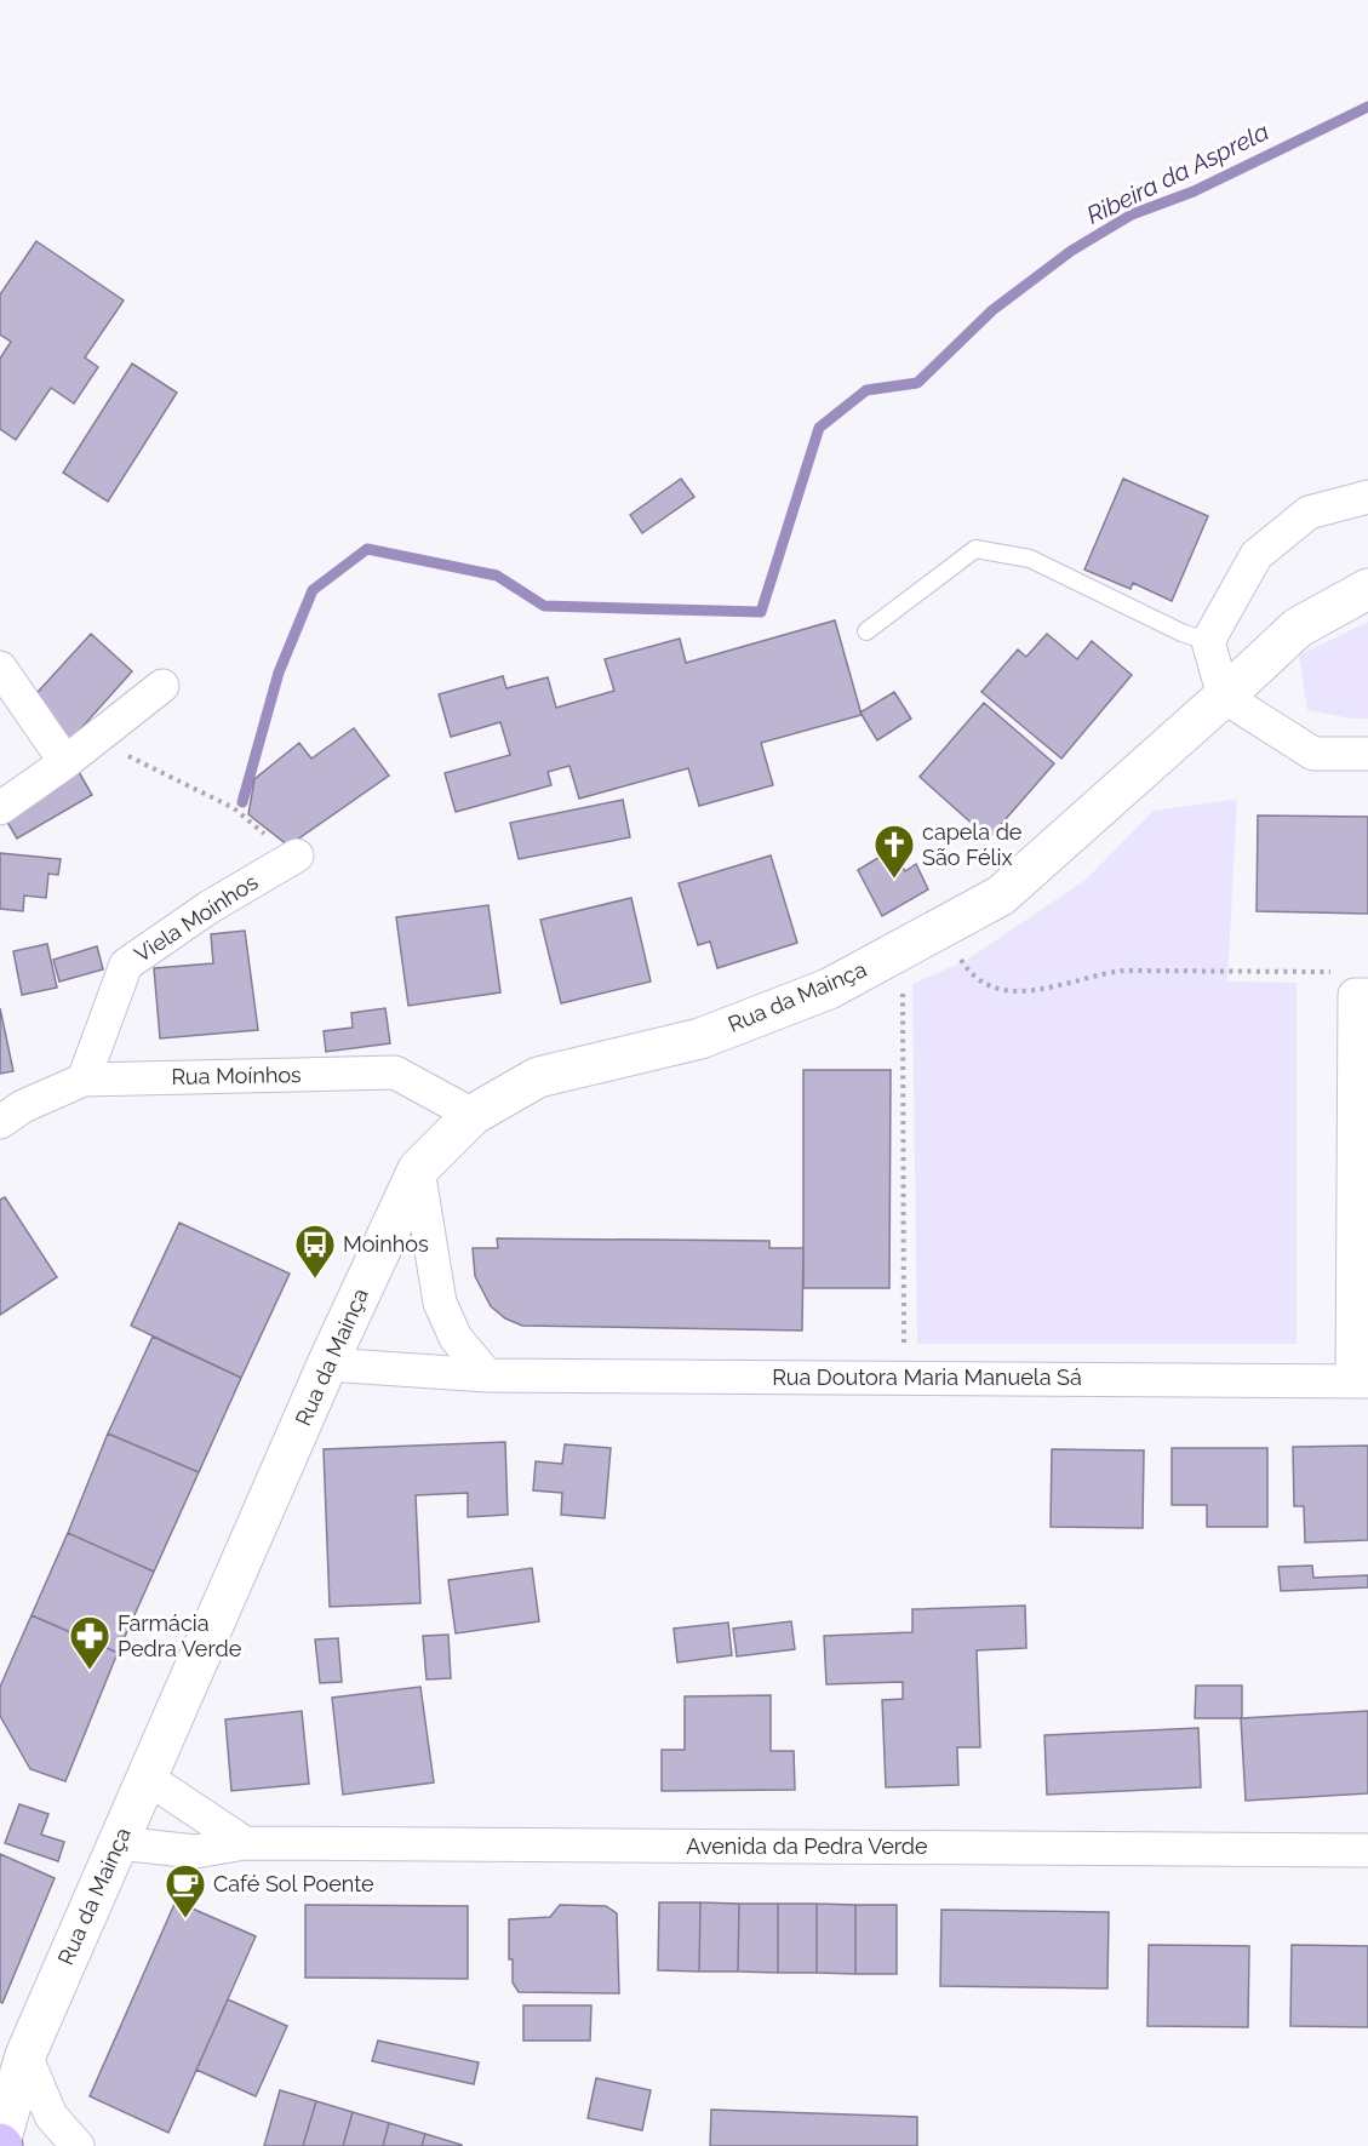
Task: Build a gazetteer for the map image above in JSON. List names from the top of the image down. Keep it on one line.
{"streets":{"street":["Viela Moínhos","Rua da Mainça","Rua Moínhos","Rua Doutora Maria Manuela Sá","Avenida da Pedra Verde"]},"crossings":[["Viela Moínhos","Rua Moínhos"],["Rua da Mainça","Rua Moínhos"],["Rua da Mainça","Rua Doutora Maria Manuela Sá"],["Rua da Mainça","Avenida da Pedra Verde"]],"water":["Ribeira da Asprela"],"places":{"church":["capela de São Félix"],"bus stop":["Moinhos"],"pharmacy":["Farmácia Pedra Verde"],"cafe":["Café Sol Poente"]}}
